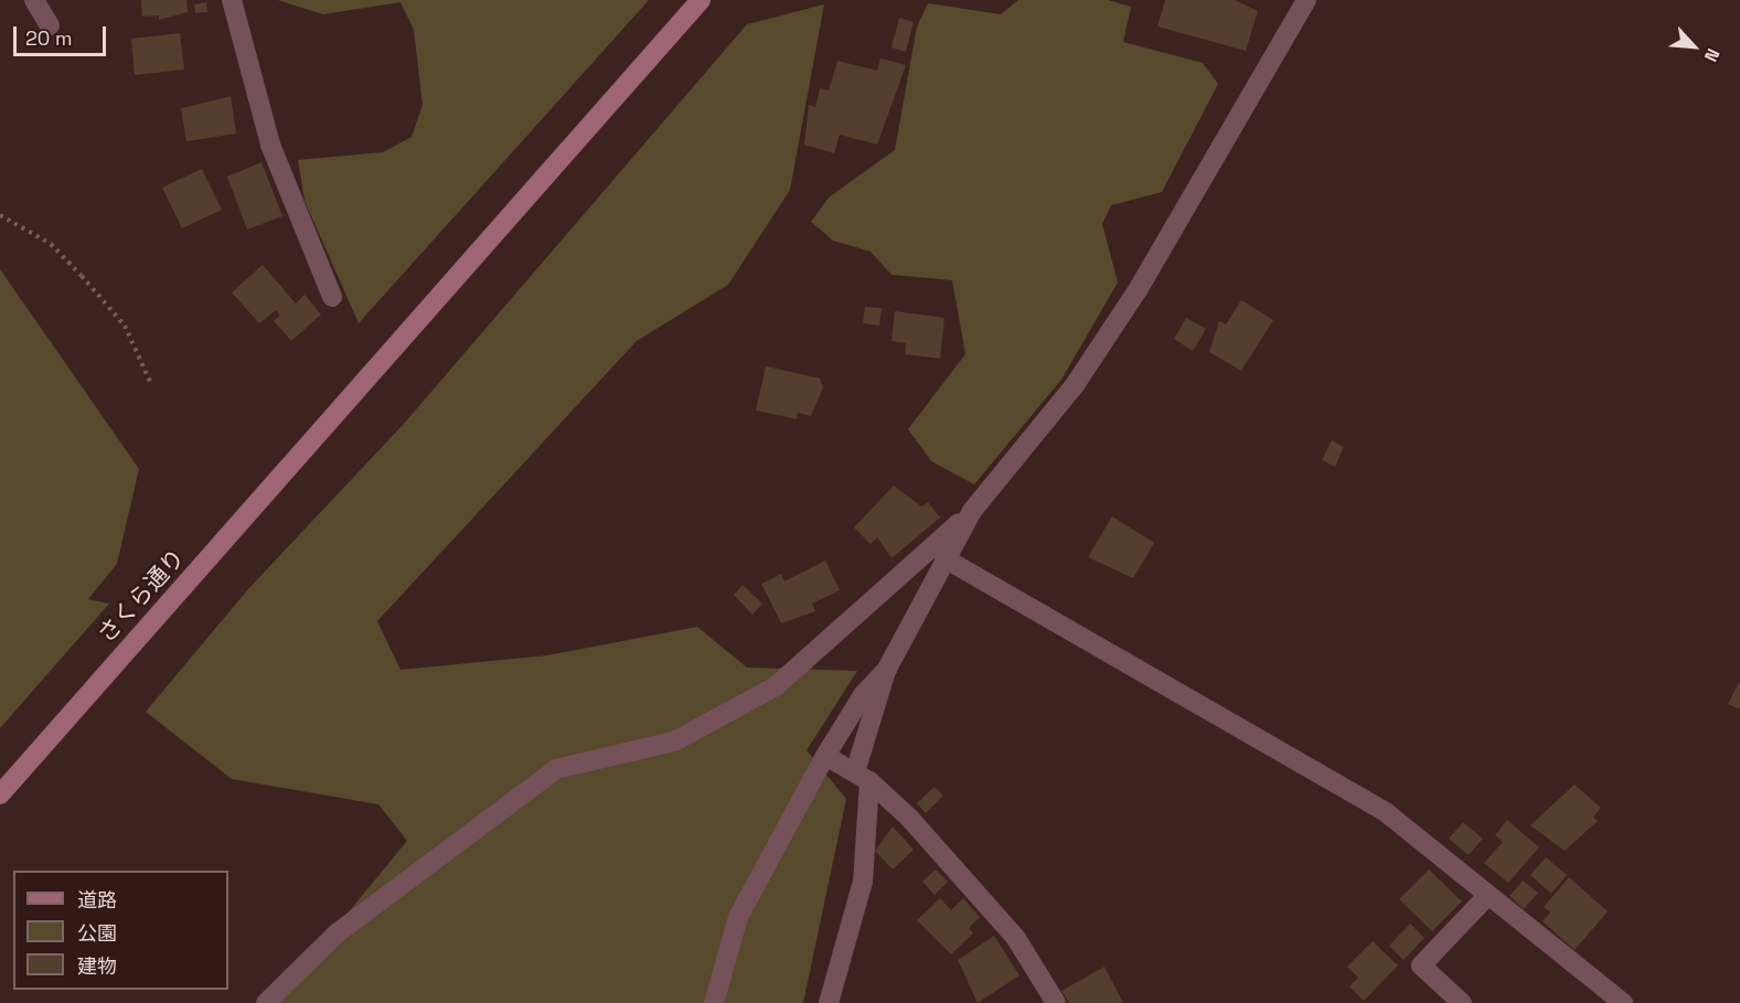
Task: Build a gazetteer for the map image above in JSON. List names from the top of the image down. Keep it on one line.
{"streets":{"street":["さくら通り"]},"legend":["道路","公園","建物"],"scale_bar":"20 m","north":"bottom right"}
